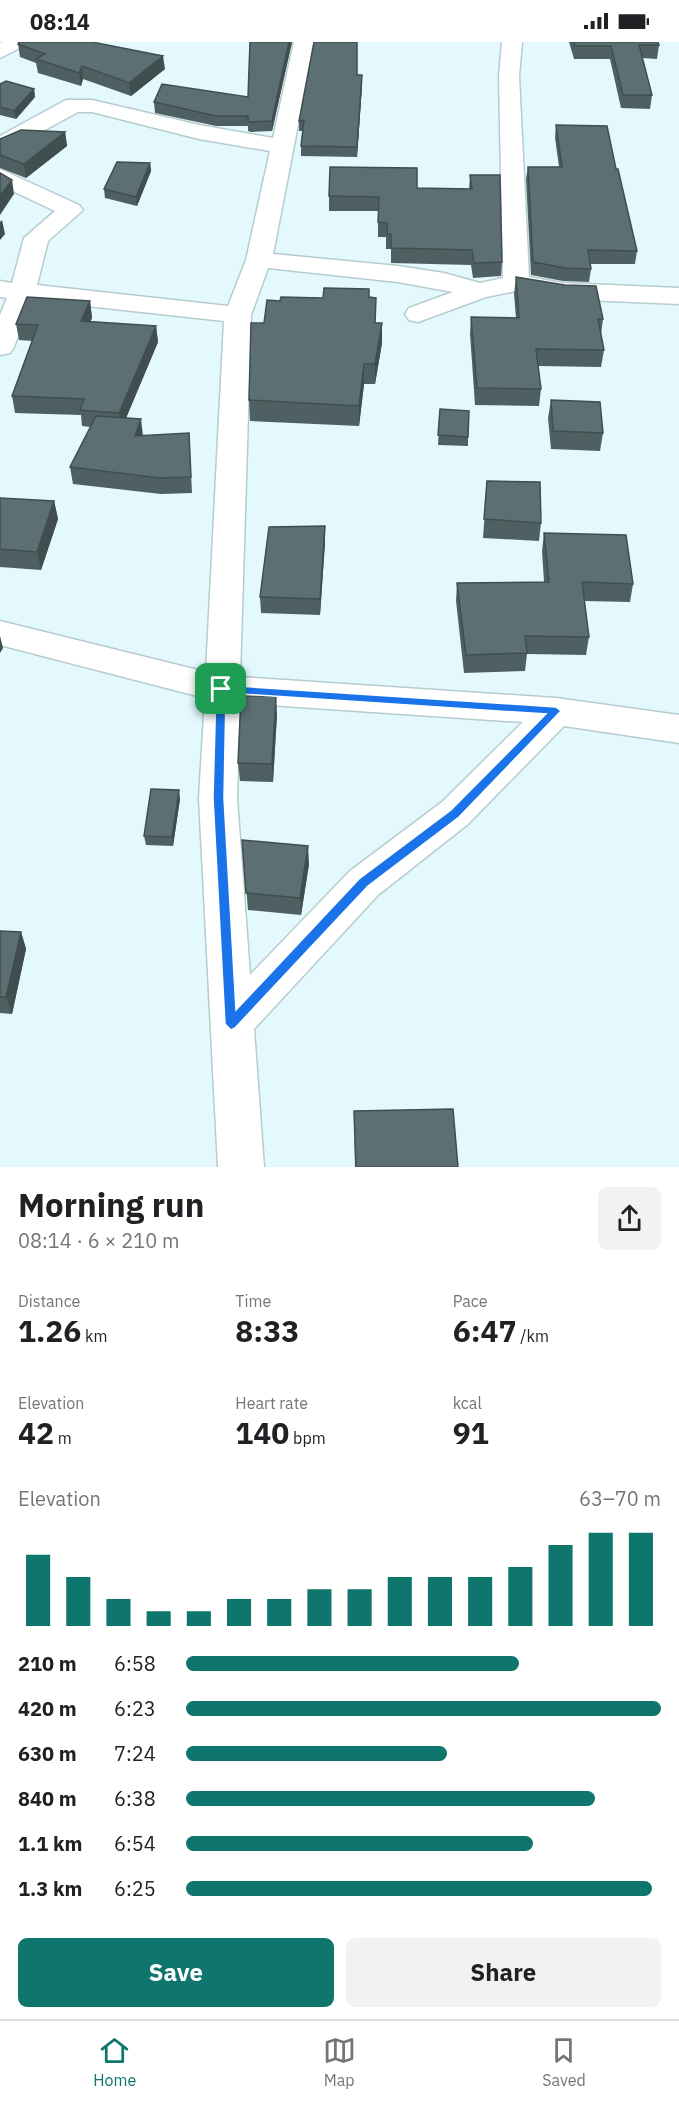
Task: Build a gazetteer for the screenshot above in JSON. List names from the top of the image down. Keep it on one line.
{"page":{"status":"08:14","heading":["Morning run","08:14 · 6 × 210 m"],"stats":[["Distance","1.26 km"],["Time","8:33"],["Pace","6:47 /km"],["Elevation","42 m"],["Heart rate","140 bpm"],["kcal","91"]],"chart":["Elevation","63–70 m"],"list":[{"name":"210 m","note":"6:58"},{"name":"420 m","note":"6:23"},{"name":"630 m","note":"7:24"},{"name":"840 m","note":"6:38"},{"name":"1.1 km","note":"6:54"},{"name":"1.3 km","note":"6:25"}],"buttons":["Save","Share"],"tabs":["Home","Map","Saved"]}}
